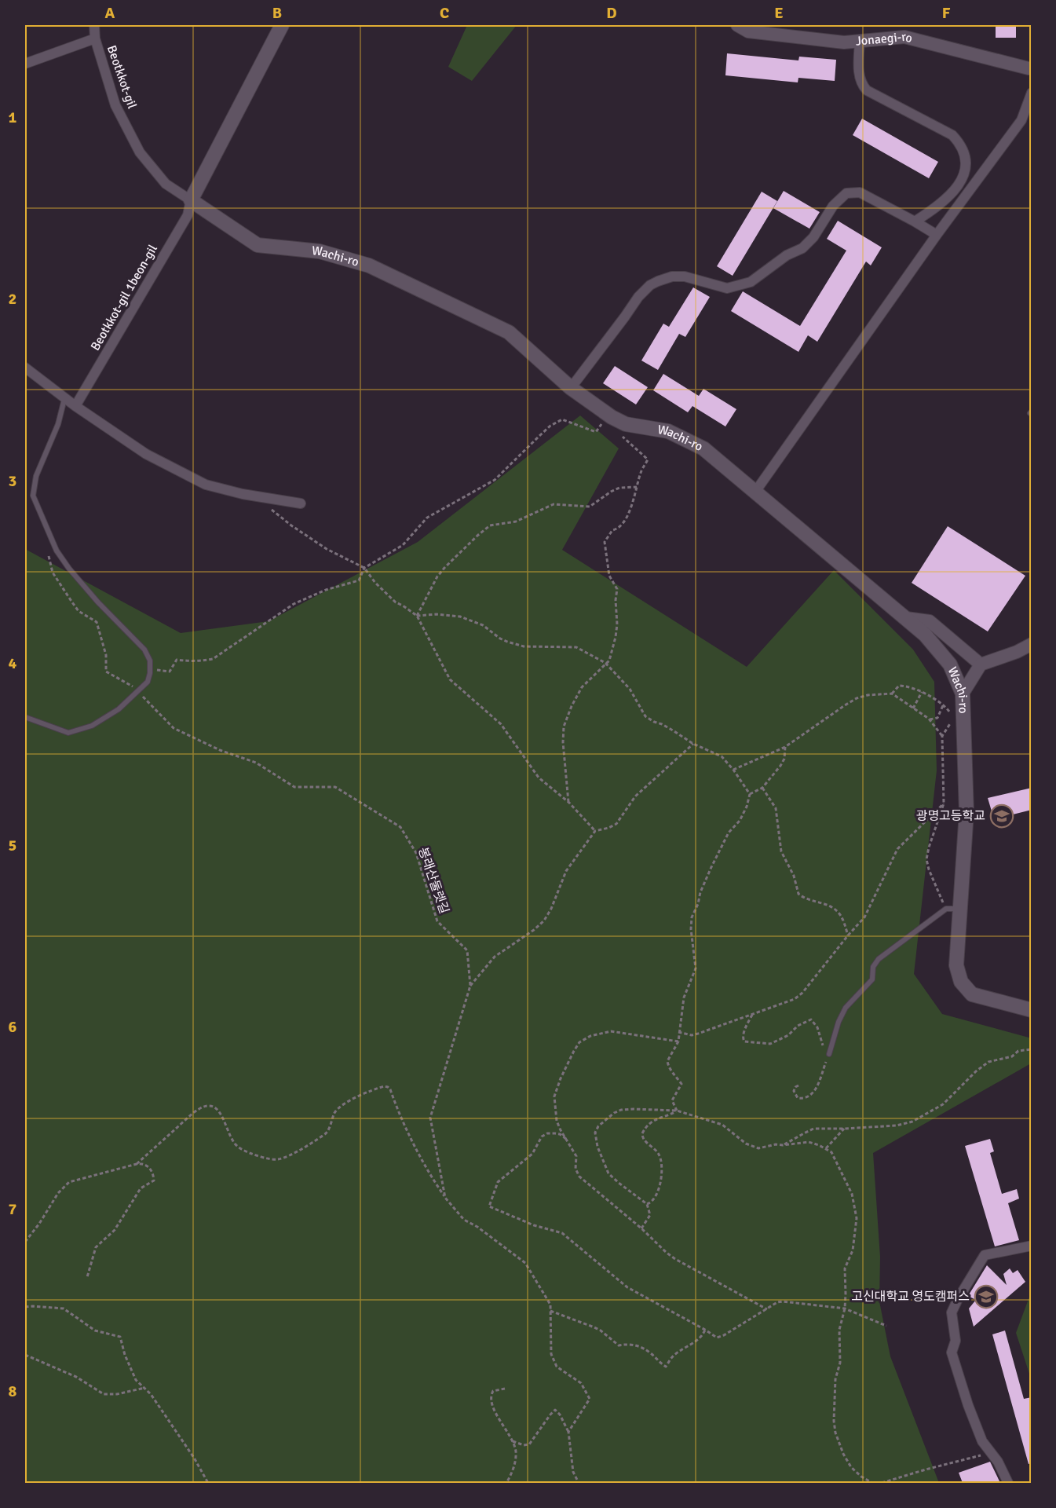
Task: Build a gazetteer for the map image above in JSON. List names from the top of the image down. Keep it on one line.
{"streets":{"main road":["Wachi-ro"],"street":["Jonaegi-ro","Beotkkot-gil","Beotkkot-gil 1beon-gil"],"path":["봉래산둘렛길"]},"crossings":[["Beotkkot-gil","Wachi-ro"],["Beotkkot-gil","Beotkkot-gil 1beon-gil"],["Wachi-ro","Beotkkot-gil 1beon-gil"]],"places":{"school or university":["광명고등학교","고신대학교 영도캠퍼스"]},"grid":{"columns":["A","B","C","D","E","F"],"rows":["1","2","3","4","5","6","7","8"]}}
